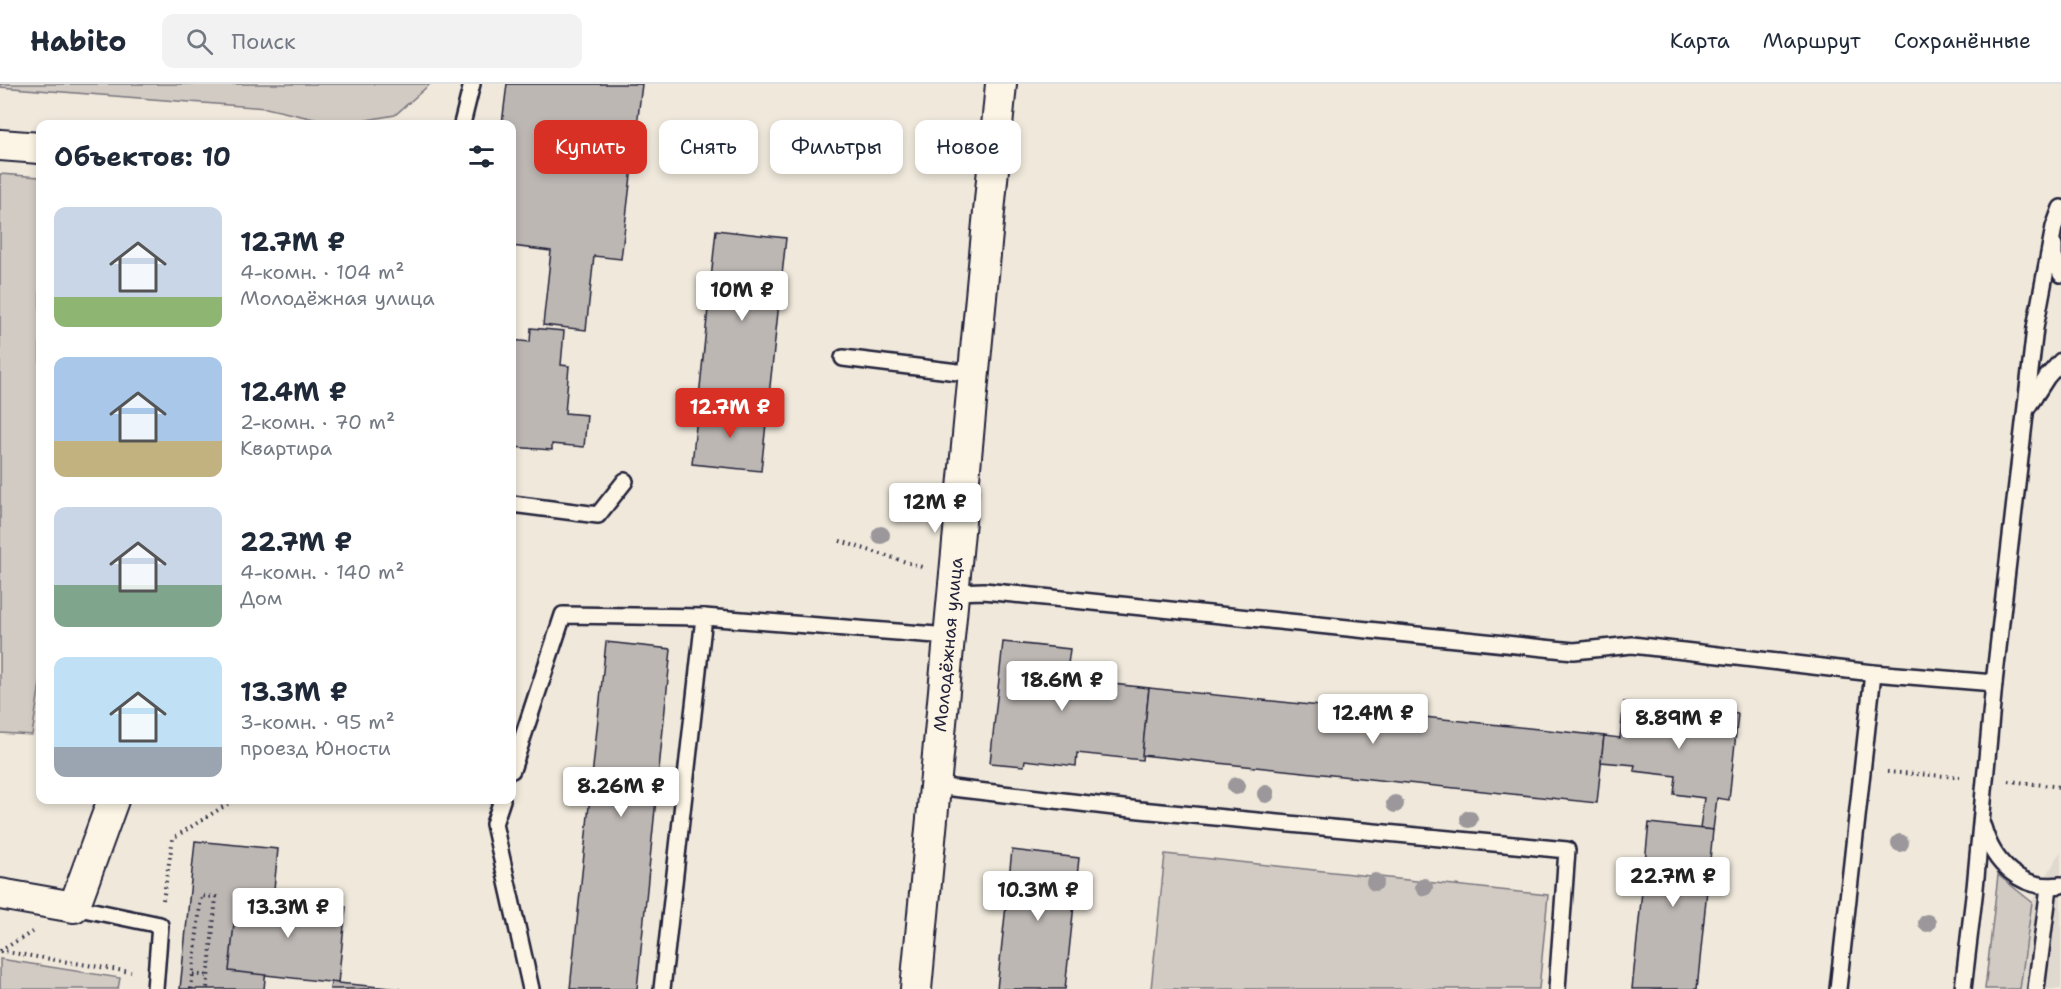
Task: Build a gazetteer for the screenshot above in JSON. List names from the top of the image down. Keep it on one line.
{"streets":{"street":["Молодёжная улица"]},"page":{"header":"Habito","search":"Поиск","nav":["Карта","Маршрут","Сохранённые"],"chip":["Купить","Снять","Фильтры","Новое"],"heading":"Объектов: 10","list":[{"name":"12.7M ₽","note":"4-комн. · 104 m² · Молодёжная улица"},{"name":"12.4M ₽","note":"2-комн. · 70 m² · Квартира"},{"name":"22.7M ₽","note":"4-комн. · 140 m² · Дом"},{"name":"13.3M ₽","note":"3-комн. · 95 m² · проезд Юности"}],"price":["10M ₽","12.7M ₽","12M ₽","18.6M ₽","12.4M ₽","8.89M ₽","8.26M ₽","22.7M ₽","10.3M ₽","13.3M ₽"]}}
